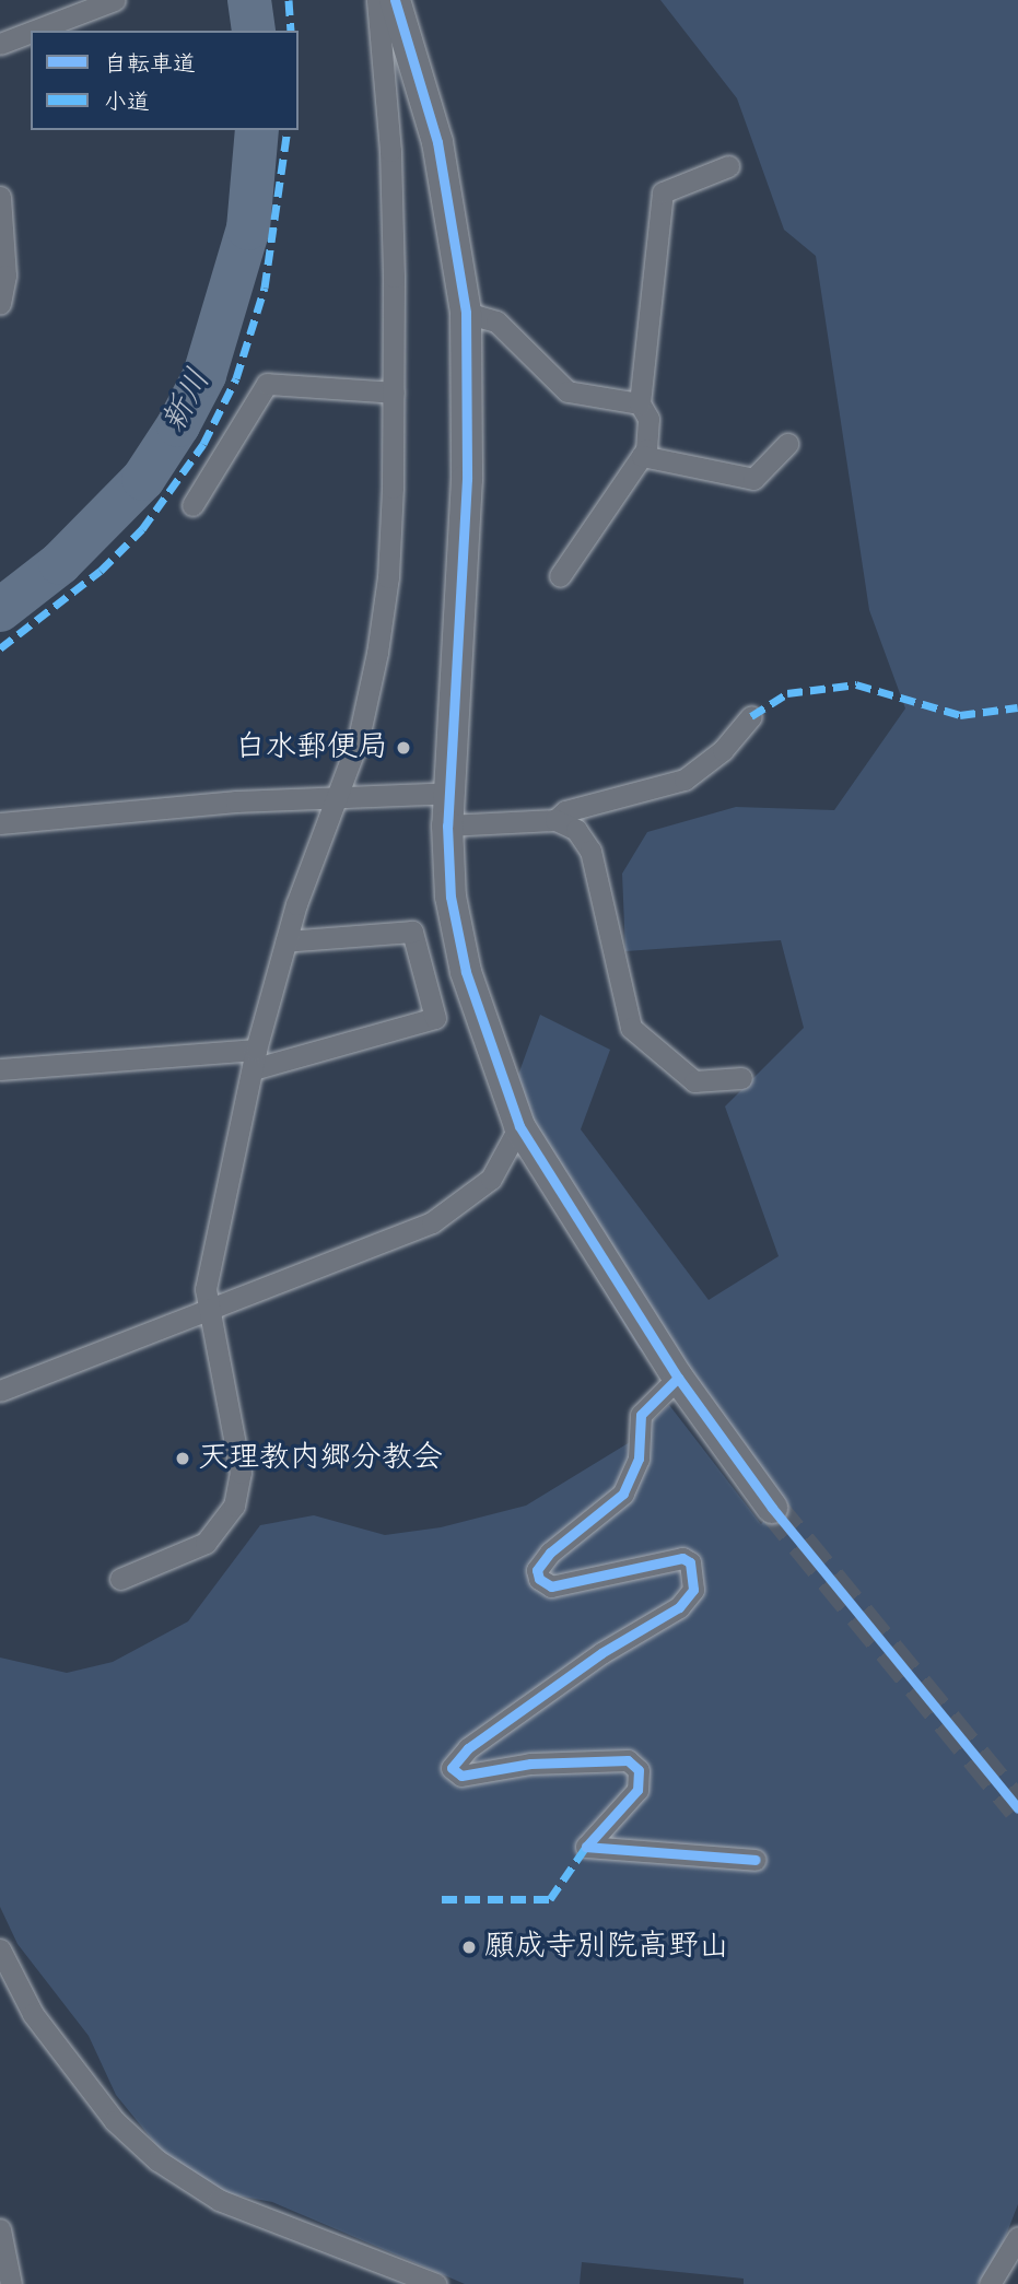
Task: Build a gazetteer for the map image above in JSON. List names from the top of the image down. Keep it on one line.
{"water":["新川"],"places":["白水郵便局","天理教内郷分教会","願成寺別院高野山"],"legend":["自転車道","小道"]}
